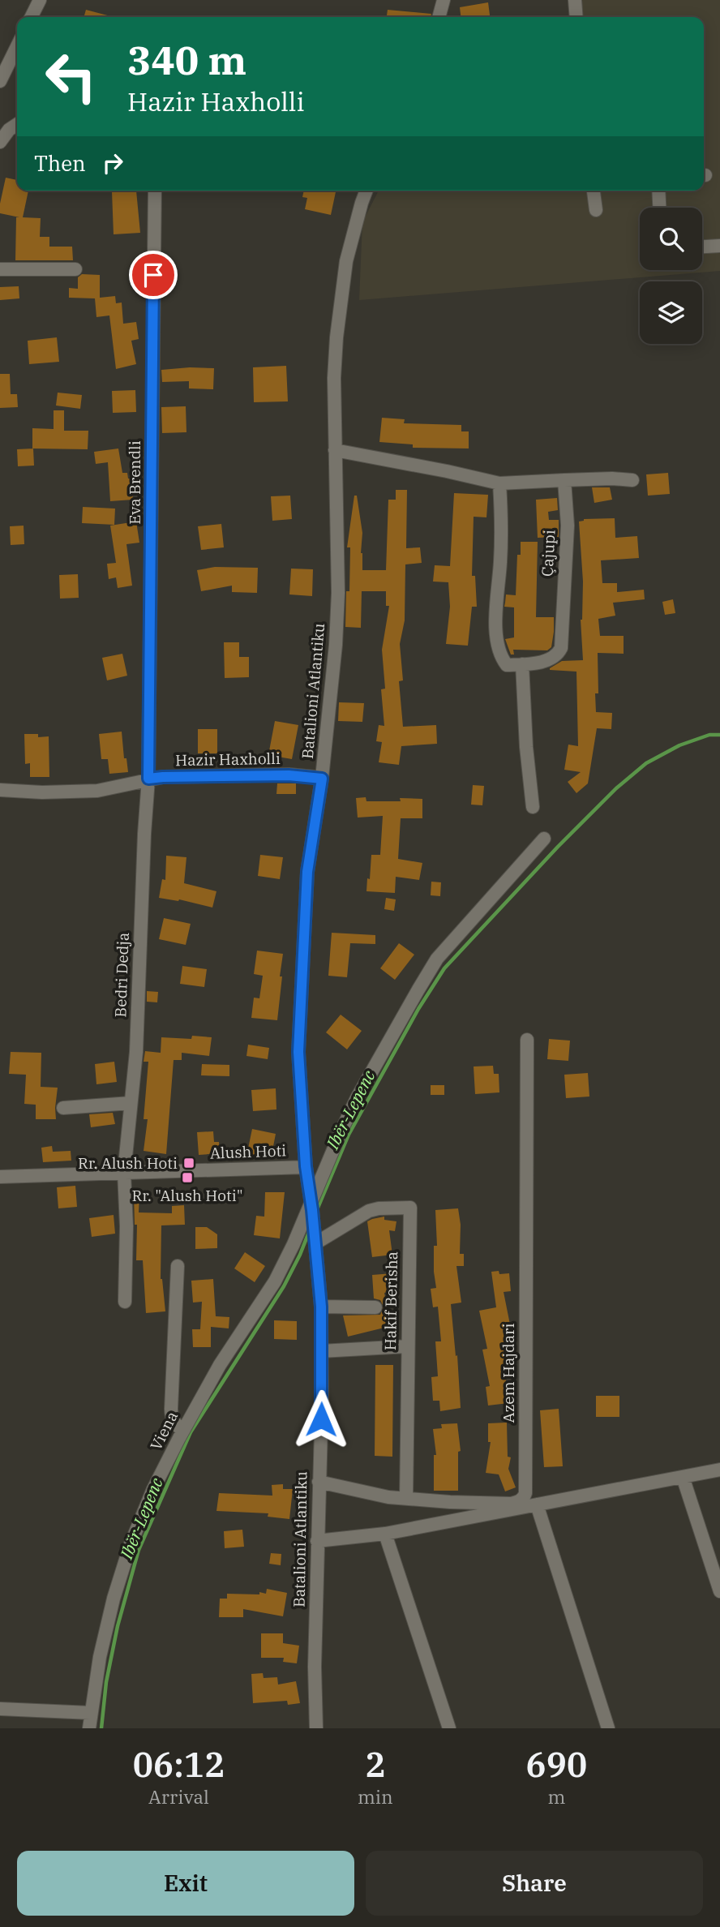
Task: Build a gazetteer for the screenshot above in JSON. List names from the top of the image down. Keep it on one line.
{"streets":{"street":["Eva Brendli","Çajupi","Batalioni Atlantiku","Hazir Haxholli","Bedri Dedja","Alush Hoti","Hakif Berisha","Azem Hajdari","Viena"]},"crossings":[["Eva Brendli","Hazir Haxholli"],["Eva Brendli","Bedri Dedja"],["Batalioni Atlantiku","Hazir Haxholli"],["Batalioni Atlantiku","Alush Hoti"],["Batalioni Atlantiku","Hakif Berisha"],["Batalioni Atlantiku","Azem Hajdari"],["Batalioni Atlantiku","Viena"],["Hazir Haxholli","Bedri Dedja"],["Bedri Dedja","Alush Hoti"],["Hakif Berisha","Azem Hajdari"]],"water":["Ibër-Lepenc"],"places":{"transit":["Rr. Alush Hoti","Rr. \"Alush Hoti\""]},"page":{"turn":["340 m","Hazir Haxholli"],"then":"Then","eta":["06:12","Arrival","2","min","690","m"],"buttons":["Exit","Share"]}}
